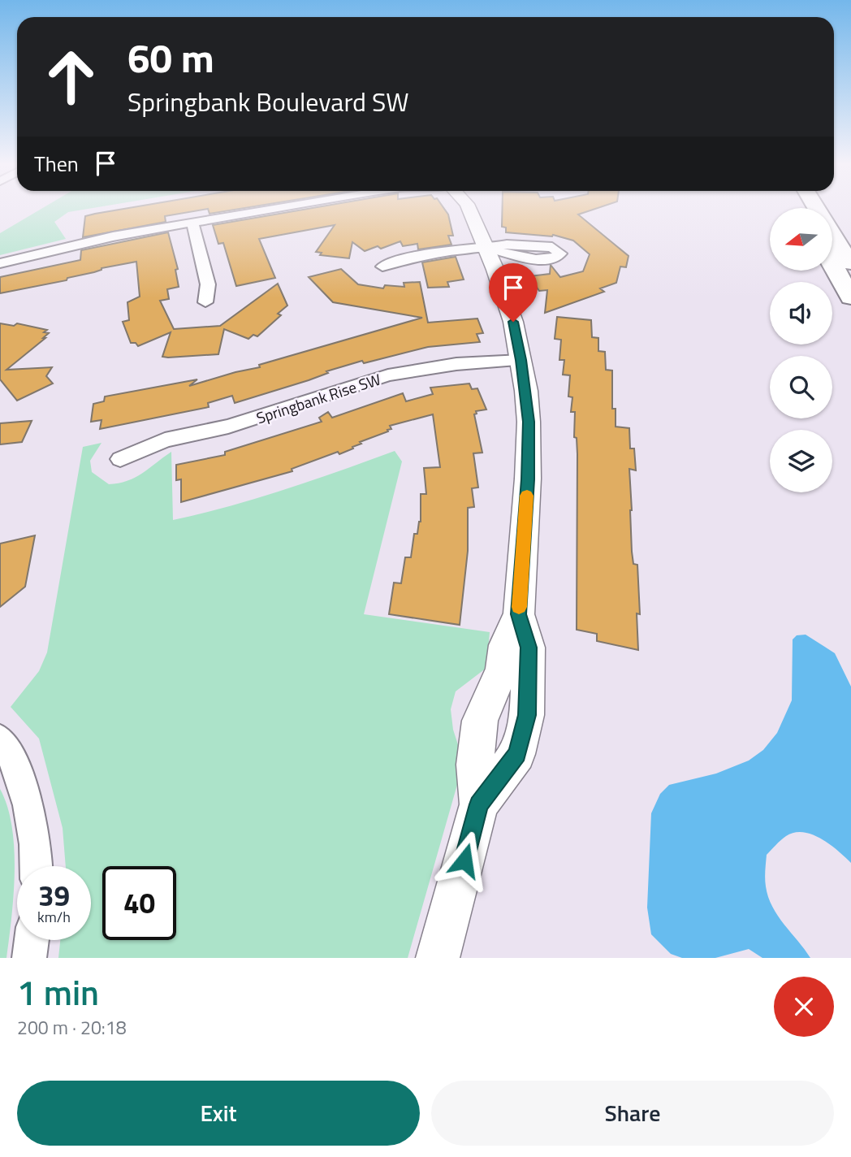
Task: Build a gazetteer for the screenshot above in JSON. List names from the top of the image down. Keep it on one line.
{"streets":{"street":["Springbank Rise SW"]},"north":"left","page":{"turn":["60 m","Springbank Boulevard SW"],"then":"Then","speed":"39 km/h","limit":"40","heading":["1 min","200 m · 20:18"],"buttons":["Exit","Share"]}}
